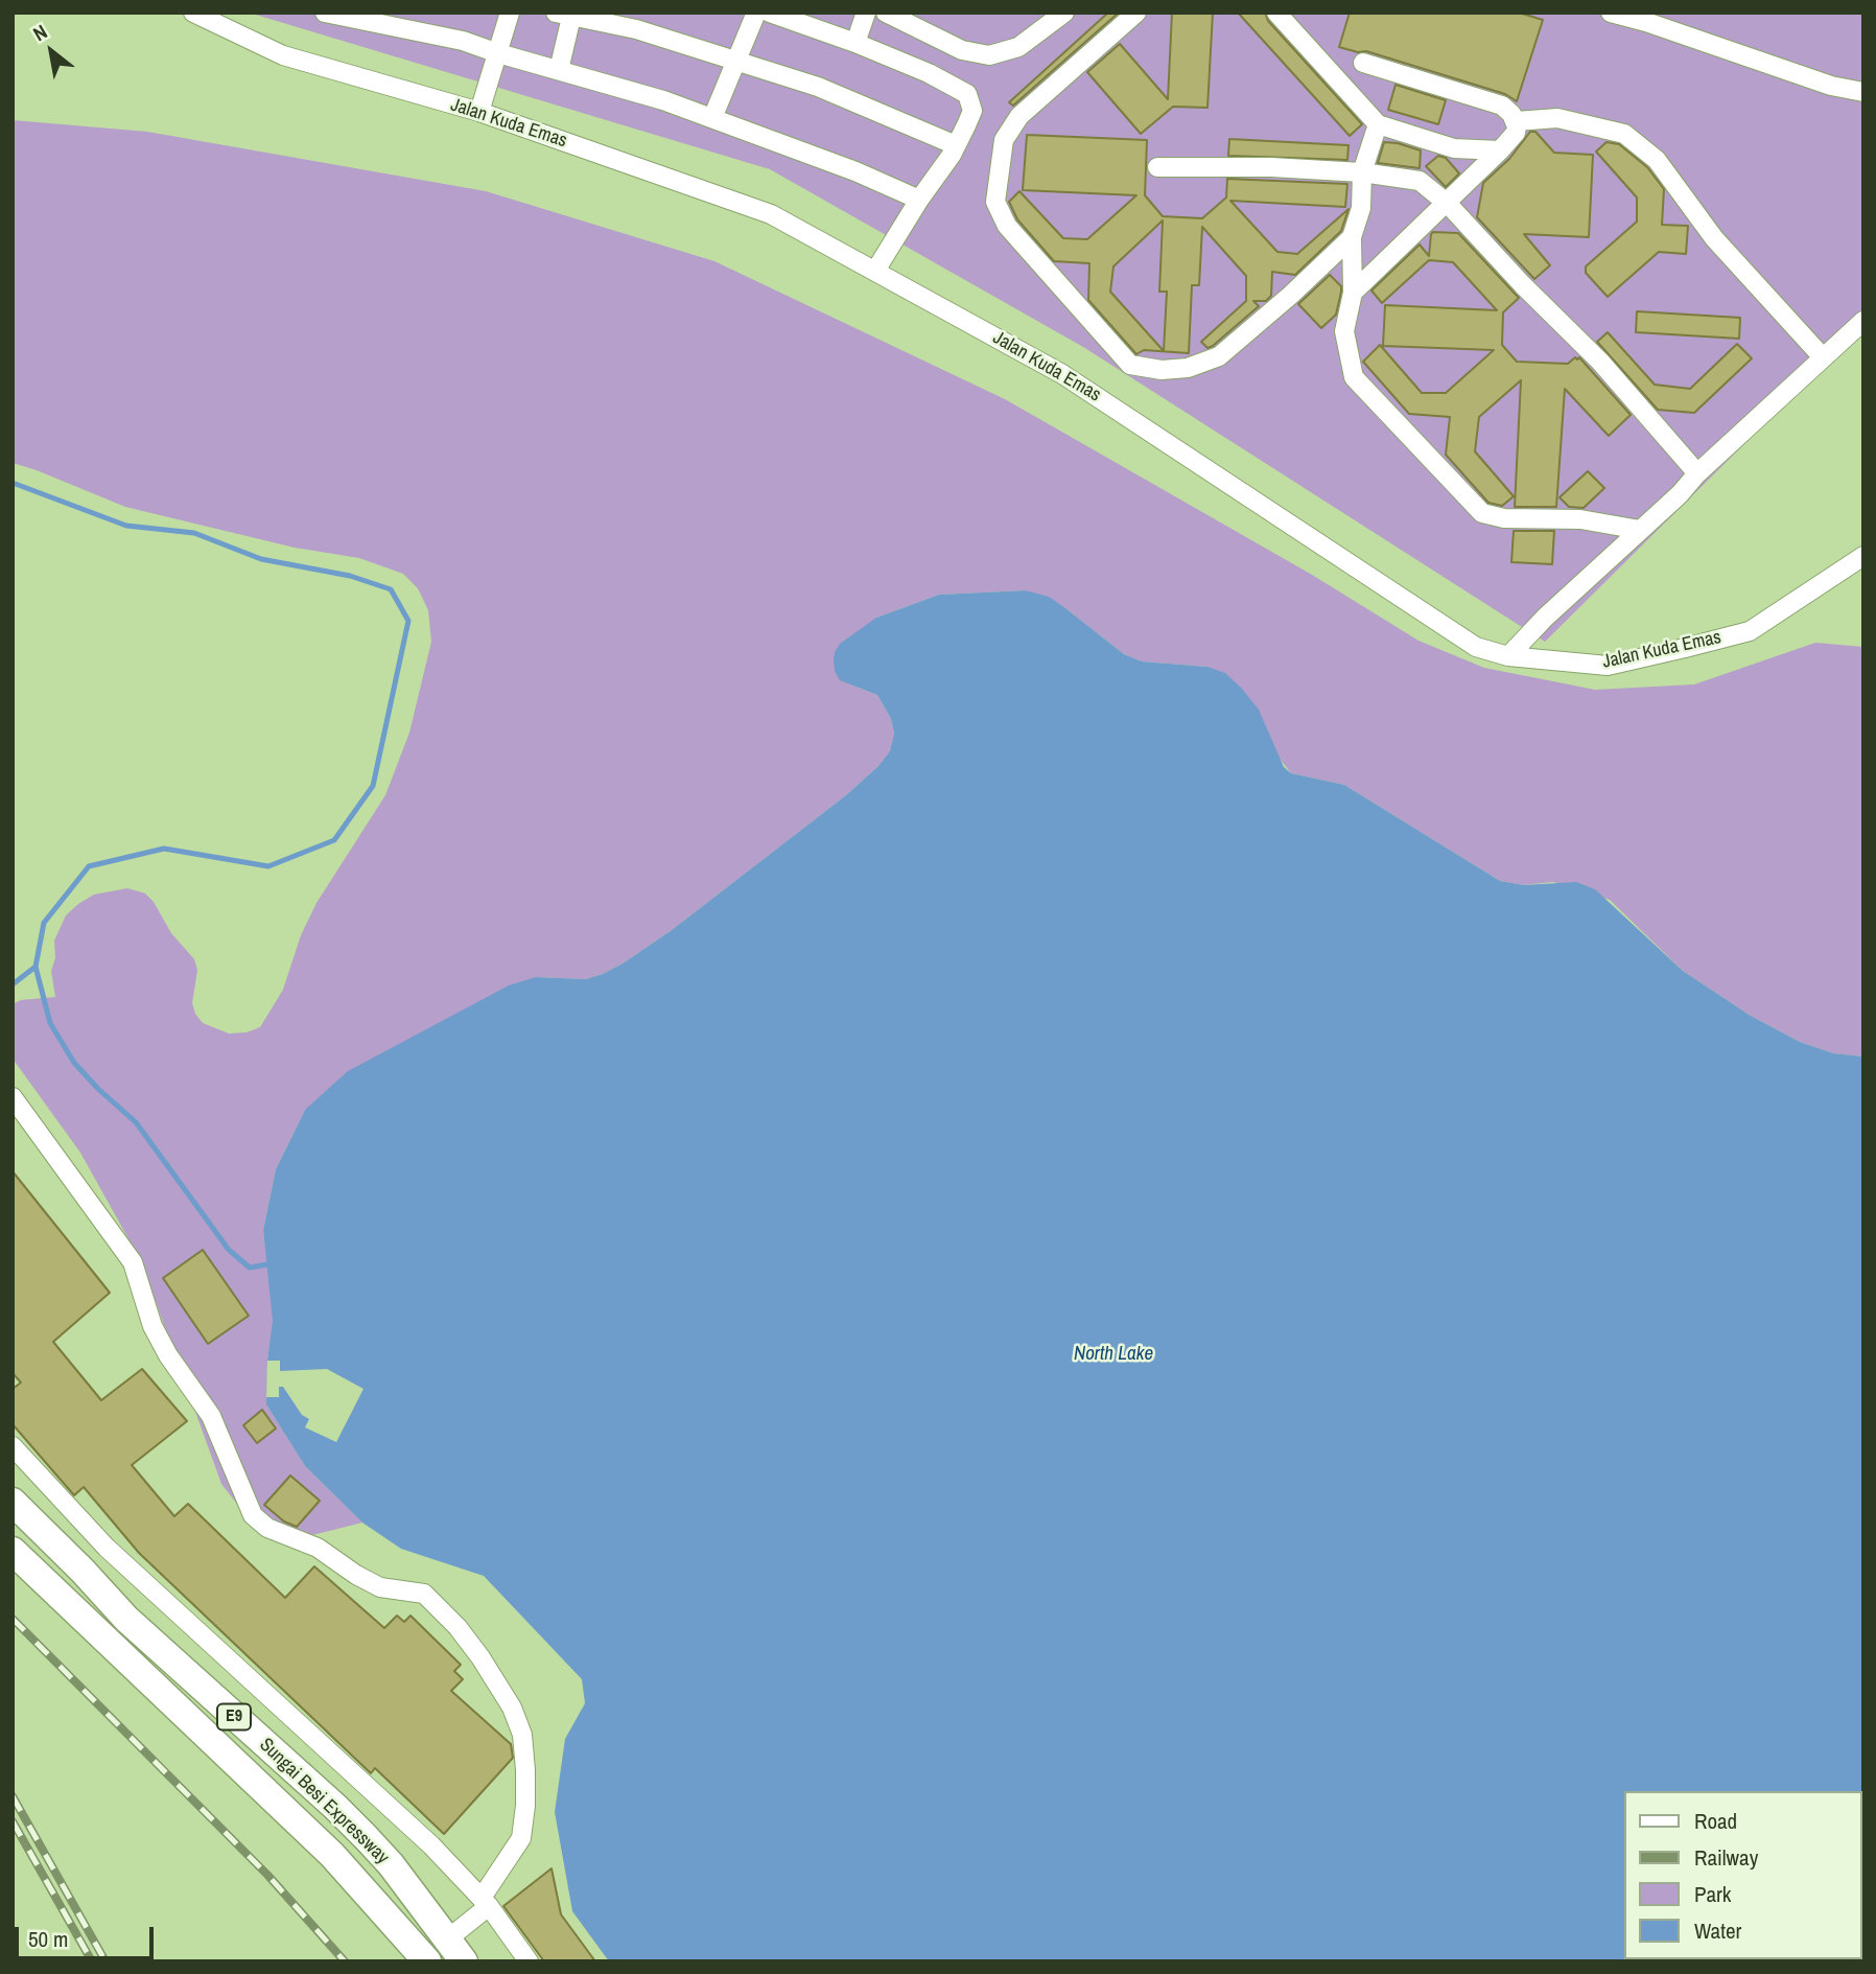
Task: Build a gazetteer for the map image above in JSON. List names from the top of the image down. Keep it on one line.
{"streets":{"highway":["E9","Sungai Besi Expressway"],"street":["Jalan Kuda Emas"]},"water":["North Lake"],"legend":["Road","Railway","Park","Water"],"scale_bar":"50 m","north":"top left"}
